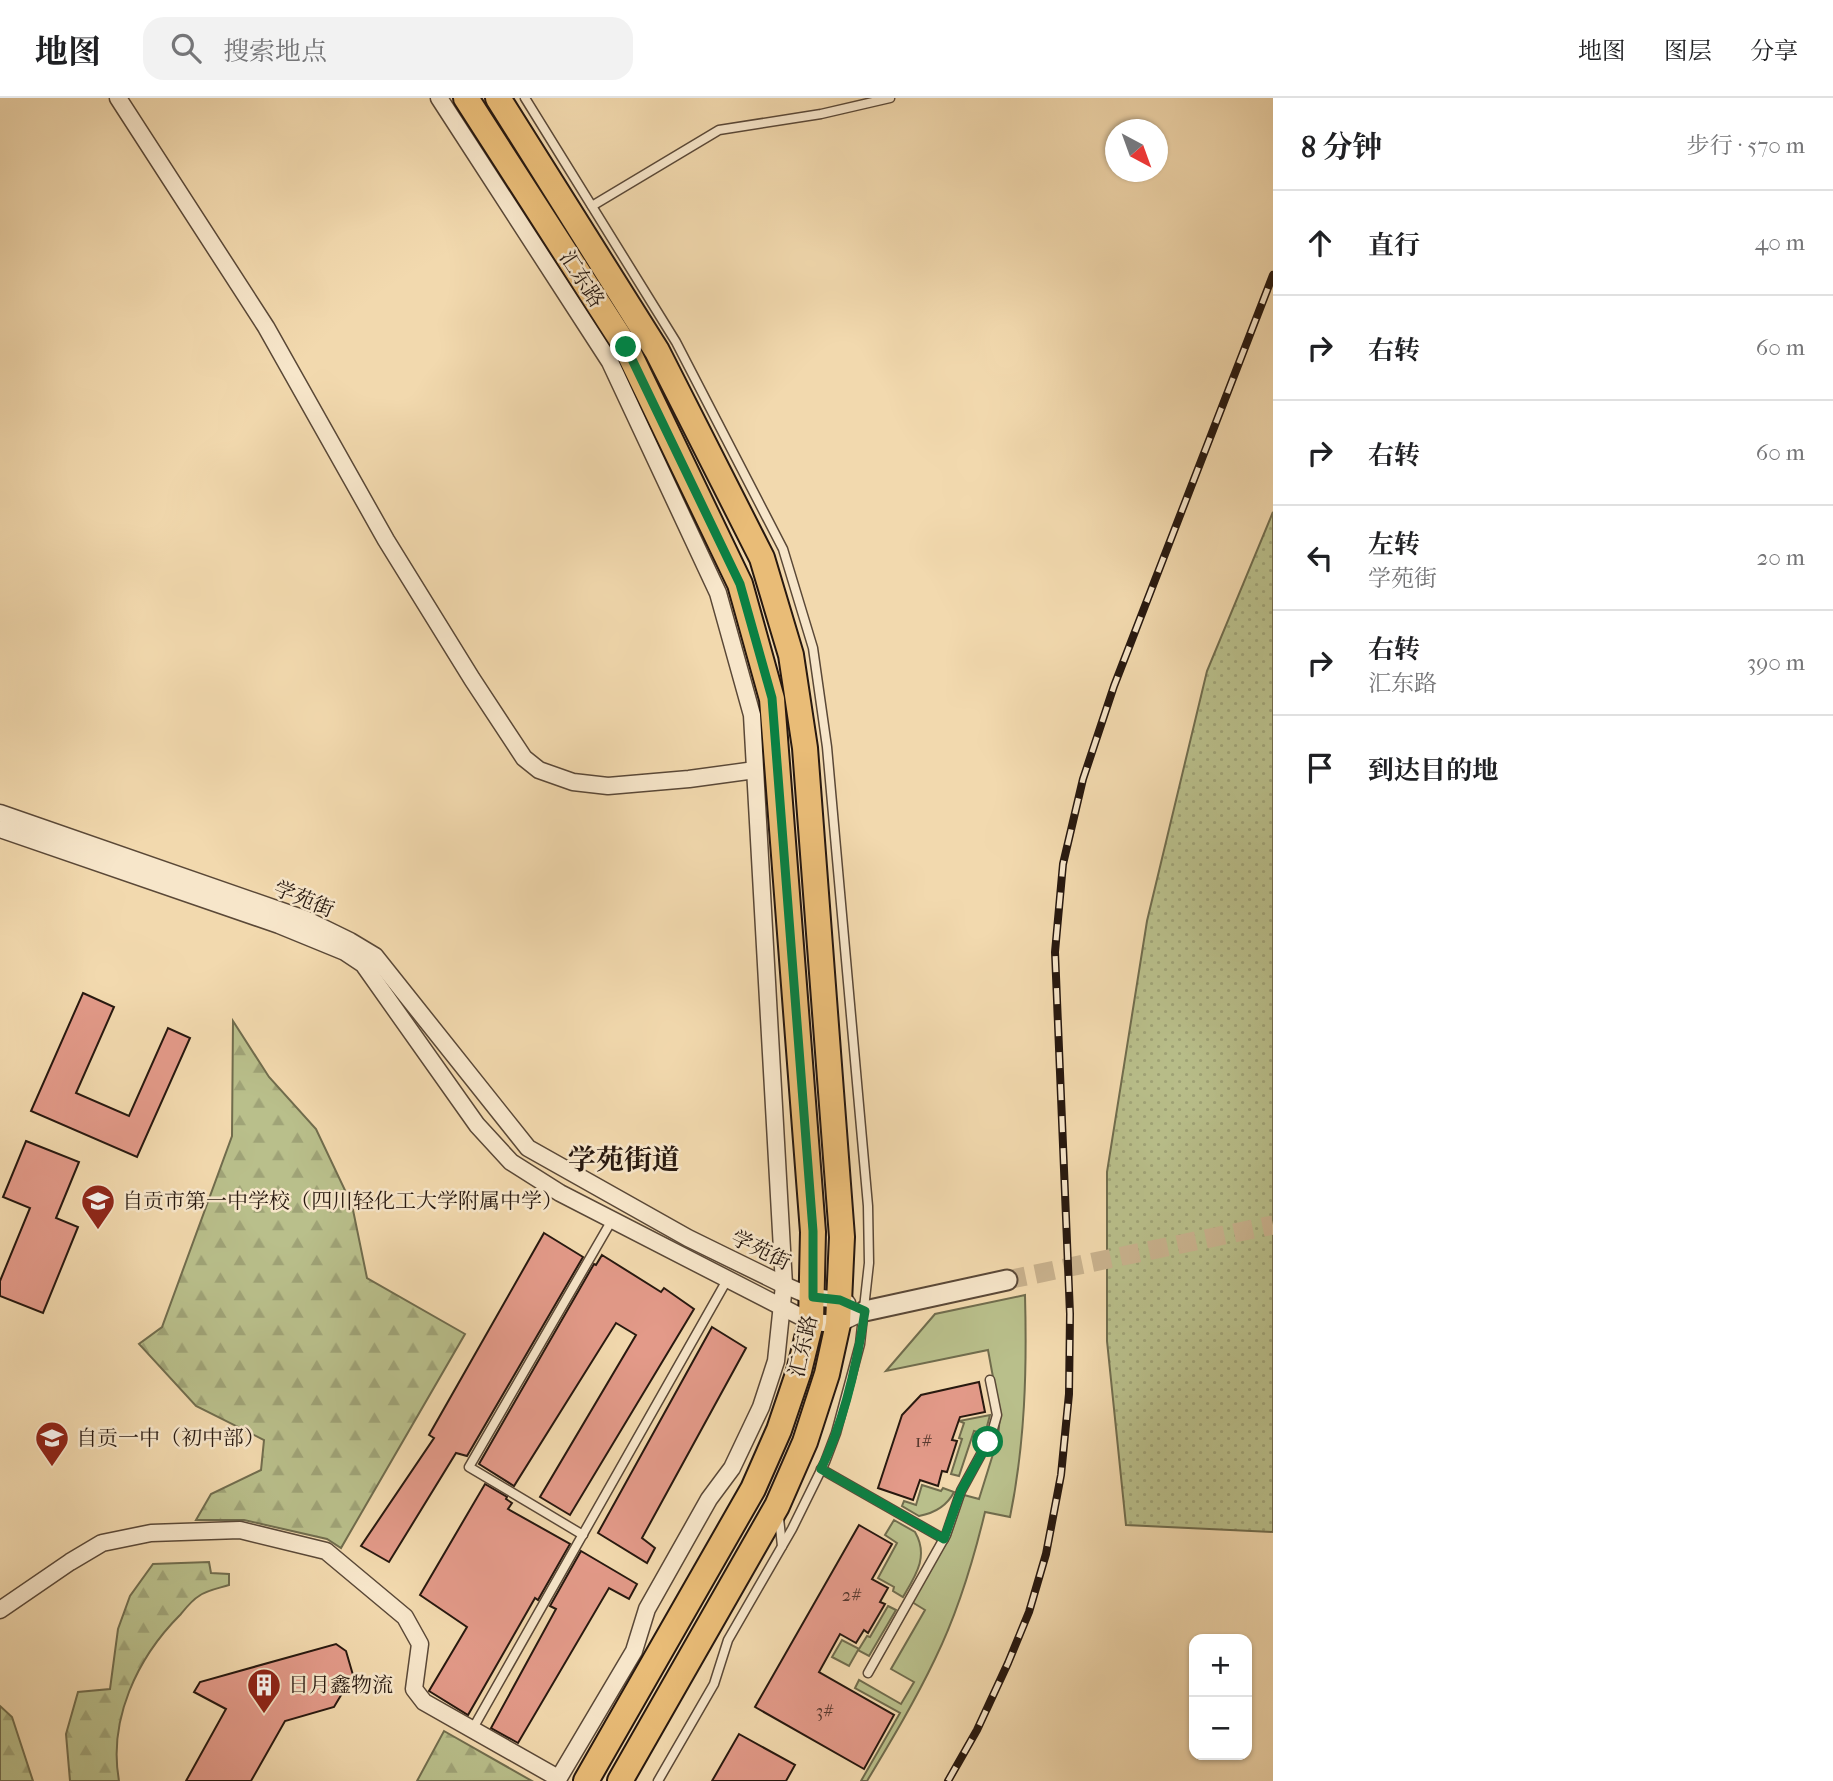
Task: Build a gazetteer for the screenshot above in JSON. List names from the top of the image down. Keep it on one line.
{"streets":{"main road":["汇东路"],"street":["学苑街"]},"crossings":[["汇东路","学苑街"]],"districts":["学苑街道"],"places":{"school or university":["自贡市第一中学校（四川轻化工大学附属中学）","自贡一中（初中部）"],"building":["日月鑫物流"]},"house_numbers":["1#","2#","3#"],"north":"bottom right","page":{"header":"地图","search":"搜索地点","nav":["地图","图层","分享"],"heading":["8 分钟","步行 · 570 m"],"list":[["直行","40 m"],["右转","60 m"],["右转","60 m"],["左转","学苑街","20 m"],["右转","汇东路","390 m"],"到达目的地"],"map_buttons":["+","−"]}}
